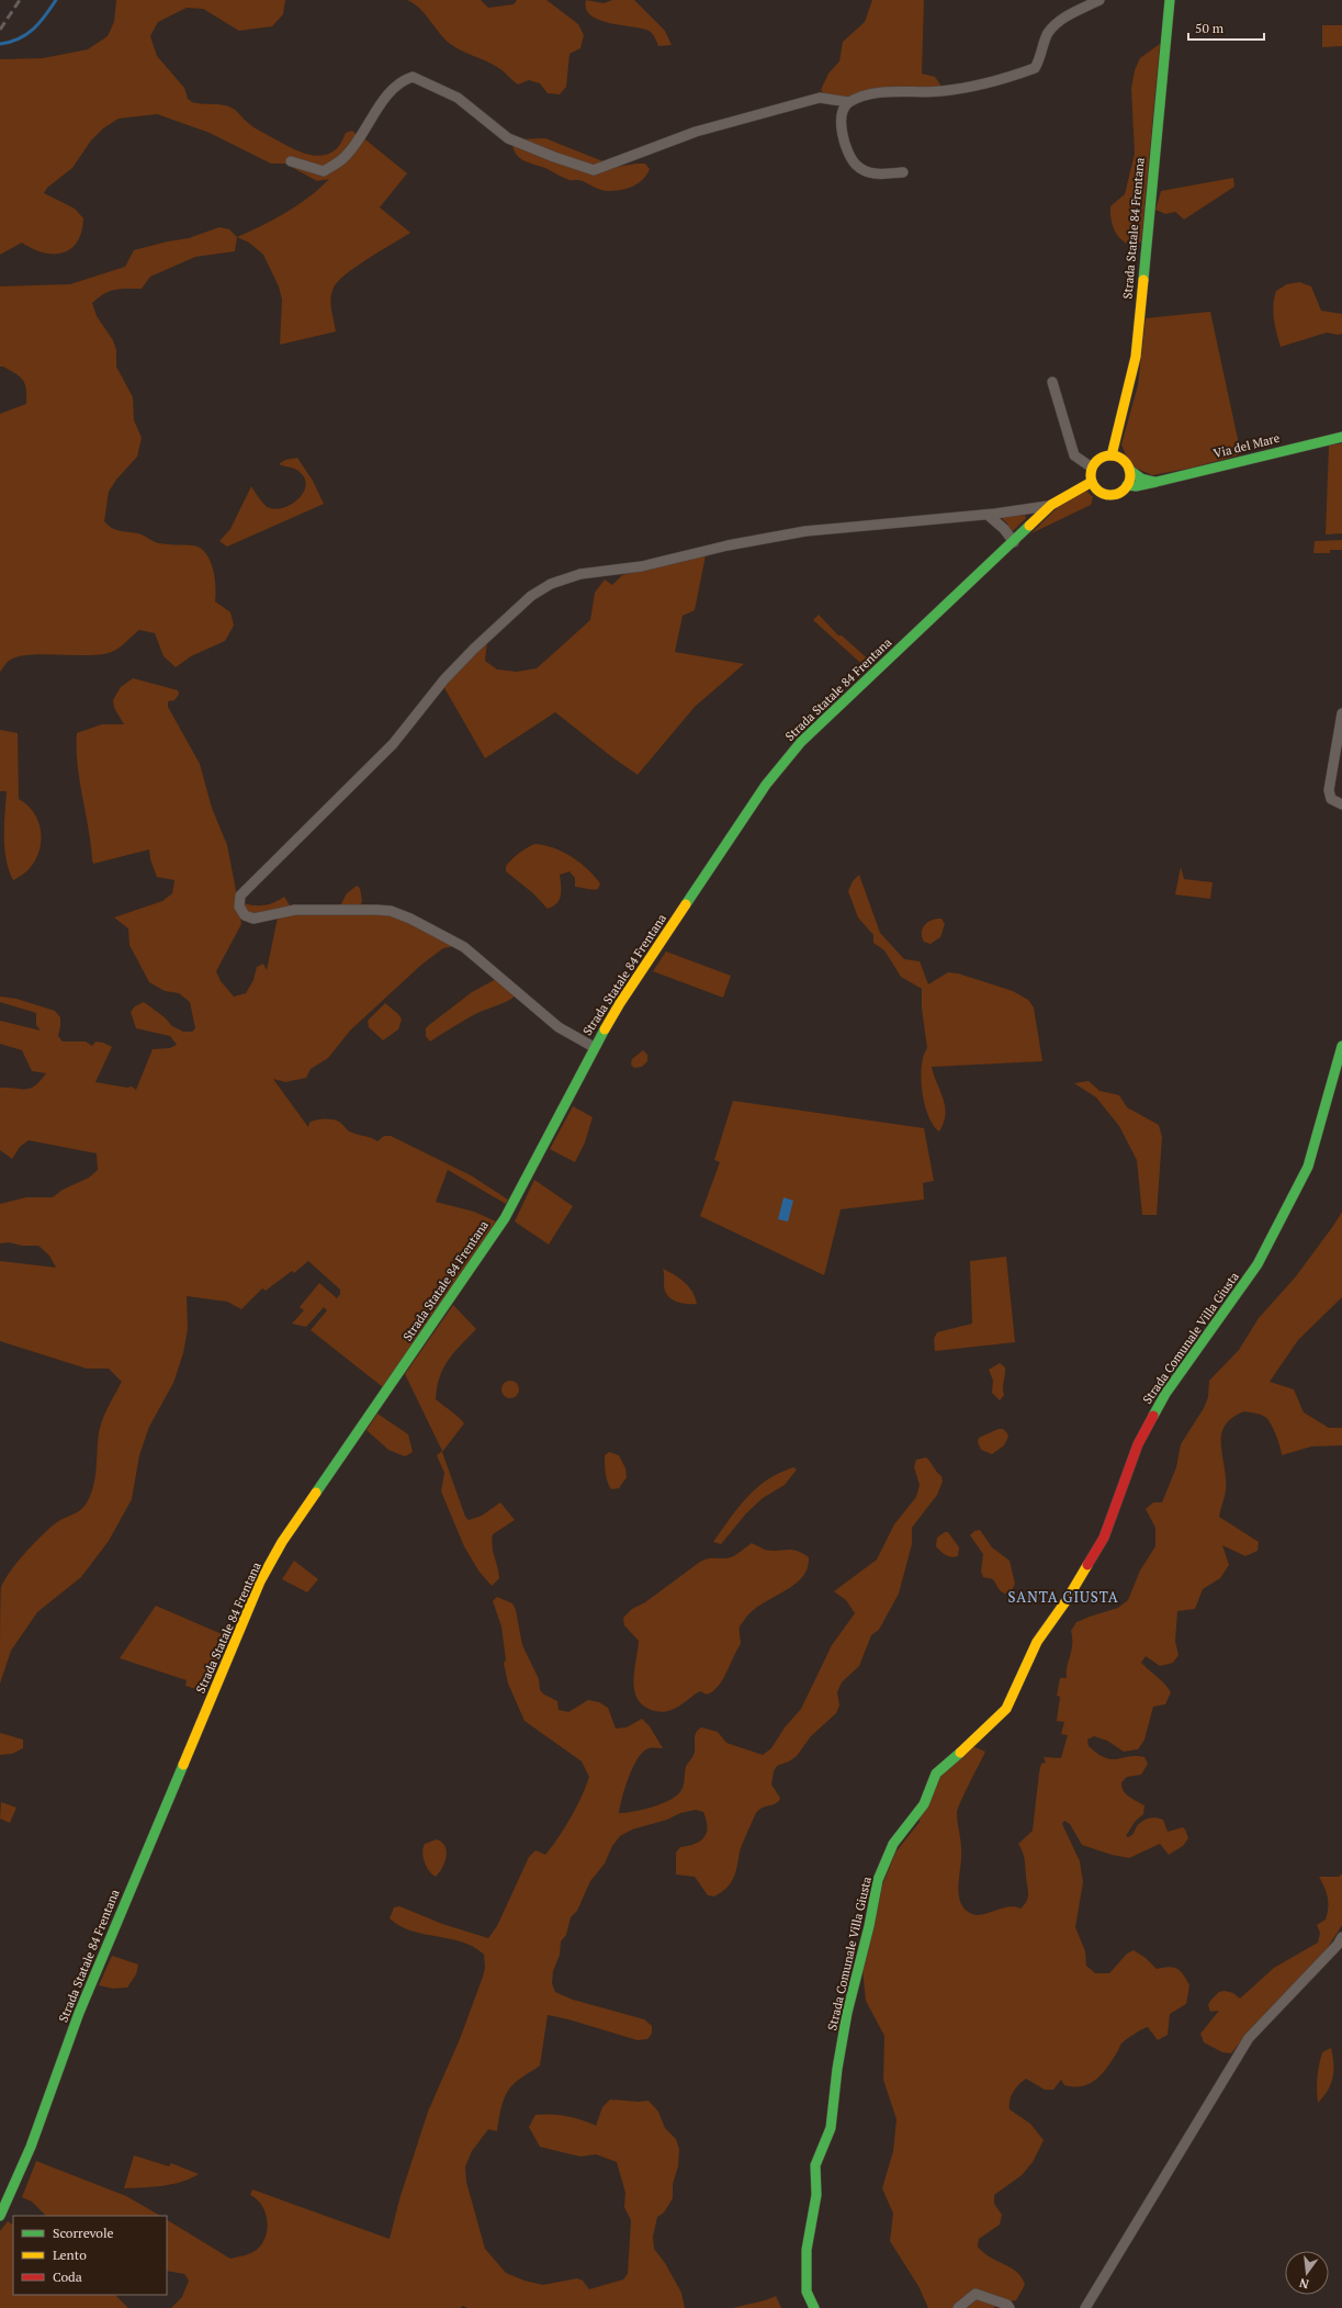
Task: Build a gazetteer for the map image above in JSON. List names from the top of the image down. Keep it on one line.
{"streets":{"main road":["Strada Statale 84 Frentana","Via del Mare","Strada Comunale Villa Giusta"]},"crossings":[["Strada Statale 84 Frentana","Via del Mare"]],"districts":["SANTA GIUSTA"],"legend":["Scorrevole","Lento","Coda"],"scale_bar":"50 m","north":"bottom"}
